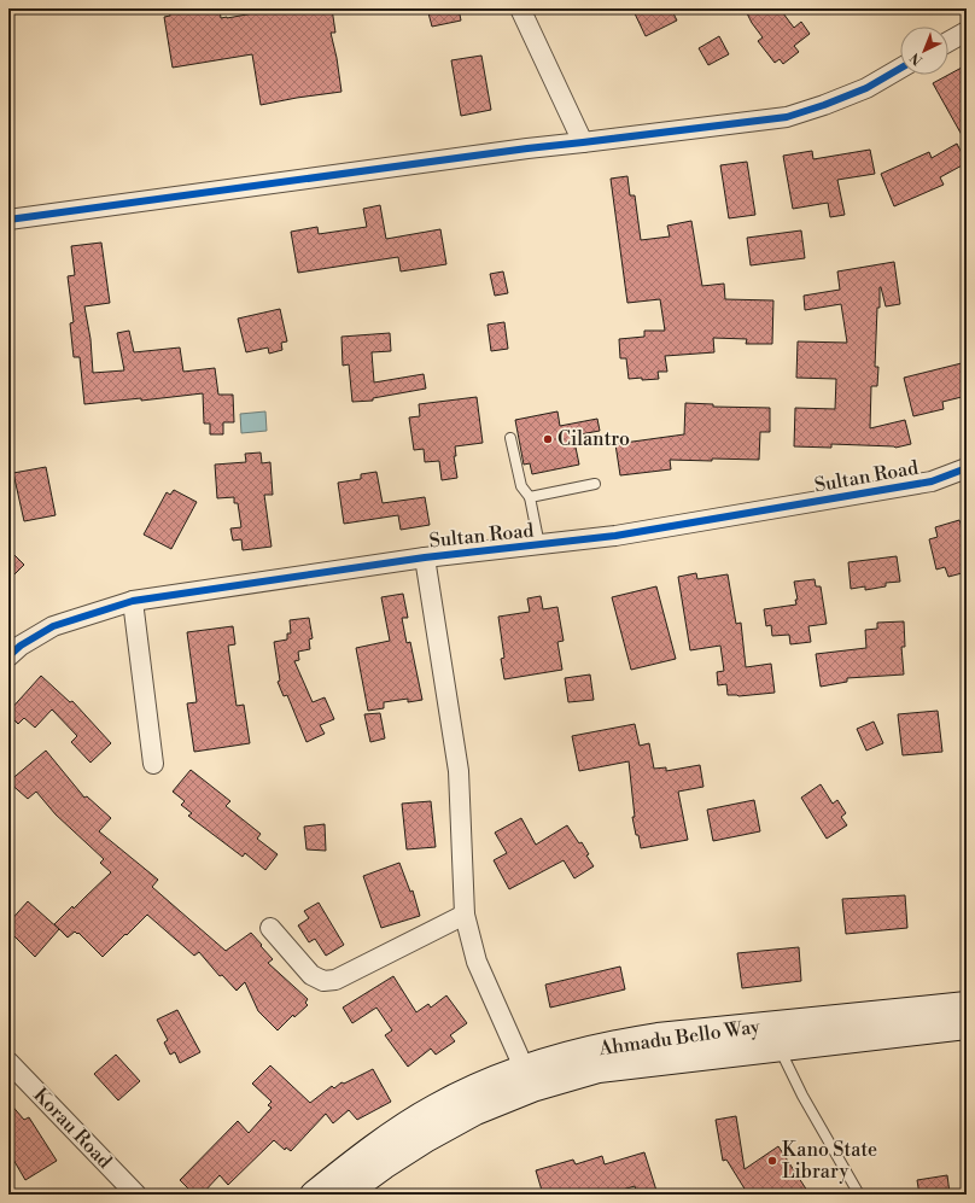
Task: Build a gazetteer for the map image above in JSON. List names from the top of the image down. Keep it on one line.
{"streets":{"main road":["Ahmadu Bello Way"],"street":["Sultan Road","Korau Road"]},"places":["Cilantro","Kano State Library"],"north":"bottom left"}
